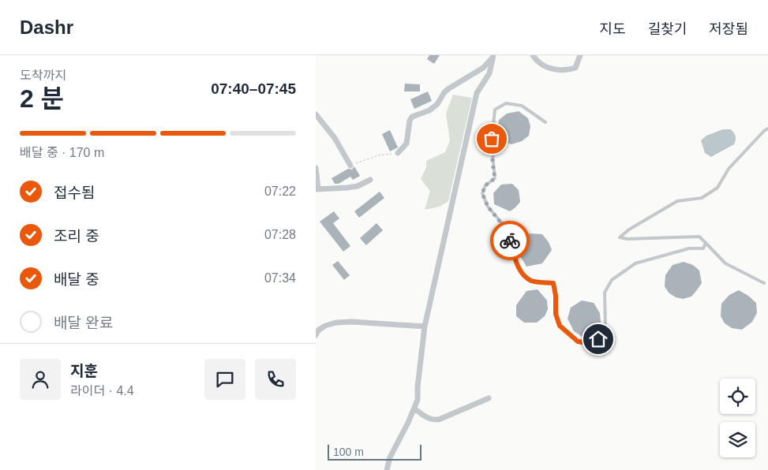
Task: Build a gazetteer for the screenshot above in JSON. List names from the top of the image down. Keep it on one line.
{"scale_bar":"100 m","page":{"header":"Dashr","nav":["지도","길찾기","저장됨"],"heading":["2 분","도착까지","07:40–07:45"],"panel":["지훈","라이더 · 4.4"],"bar":"배달 중 · 170 m","list":[["접수됨","07:22"],["조리 중","07:28"],["배달 중","07:34"],"배달 완료"],"scale":"100 m"}}
